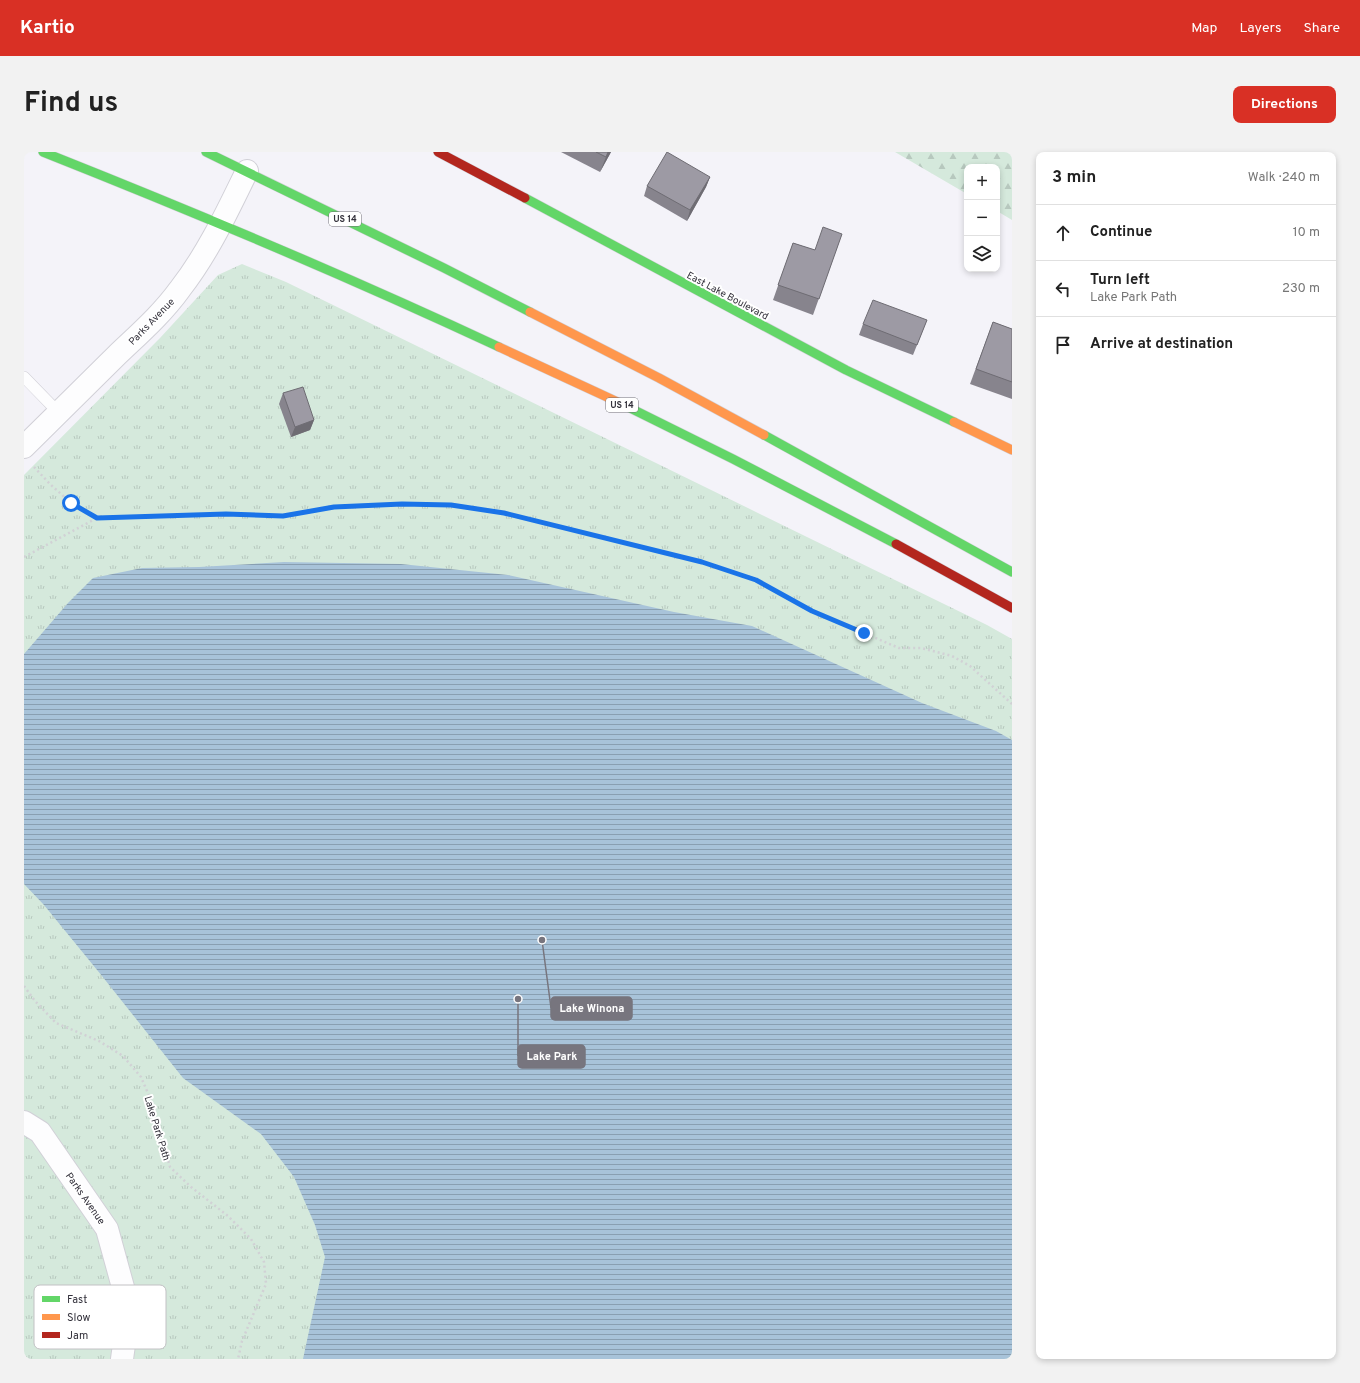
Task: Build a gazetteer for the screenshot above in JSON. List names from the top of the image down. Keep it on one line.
{"streets":{"main road":["US 14","East Lake Boulevard"],"street":["Parks Avenue"],"path":["Lake Park Path"]},"crossings":[["US 14","Parks Avenue"]],"places":["Lake Winona","Lake Park"],"legend":["Fast","Slow","Jam"],"page":{"header":"Kartio","nav":["Map","Layers","Share"],"title":"Find us","buttons":"Directions","heading":["3 min","Walk · 240 m"],"map_buttons":["+","−"],"list":[["Continue","10 m"],["Turn left","Lake Park Path","230 m"],"Arrive at destination"]}}
